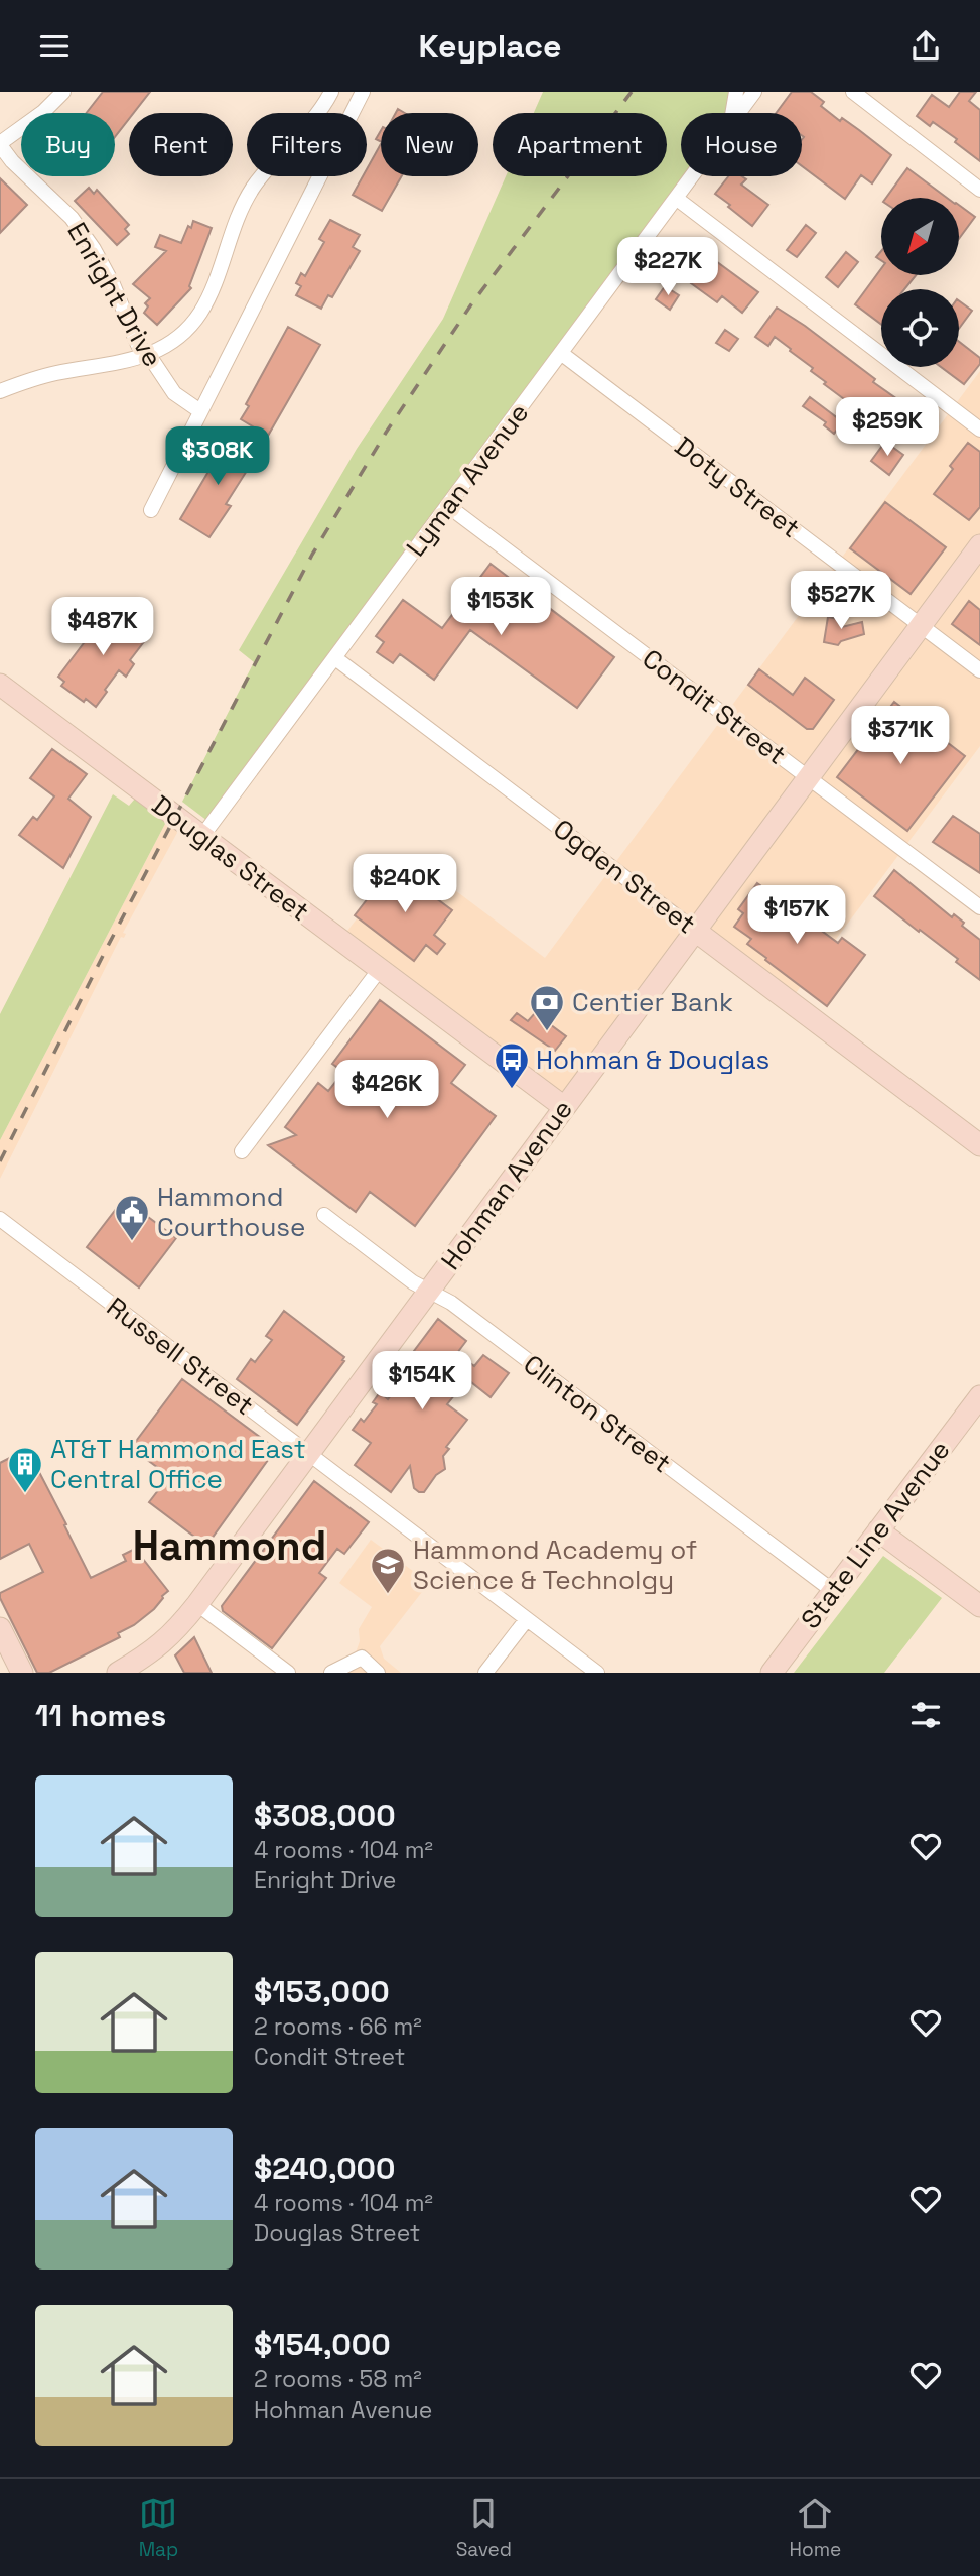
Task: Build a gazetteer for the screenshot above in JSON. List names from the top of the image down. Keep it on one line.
{"streets":{"street":["Enright Drive","Lyman Avenue","Doty Street","Condit Street","Douglas Street","Ogden Street","Hohman Avenue","Russell Street","Clinton Street","State Line Avenue"]},"crossings":[["Lyman Avenue","Doty Street"],["Lyman Avenue","Condit Street"],["Lyman Avenue","Douglas Street"],["Lyman Avenue","Ogden Street"],["Doty Street","Hohman Avenue"],["Condit Street","Hohman Avenue"],["Douglas Street","Hohman Avenue"],["Ogden Street","Hohman Avenue"],["Hohman Avenue","Russell Street"],["Hohman Avenue","Clinton Street"],["Clinton Street","State Line Avenue"]],"districts":["Hammond"],"places":{"bank":["Centier Bank"],"bus stop":["Hohman & Douglas"],"public building":["Hammond Courthouse"],"building":["AT&T Hammond East Central Office"],"school or university":["Hammond Academy of Science & Technolgy"]},"north":"bottom left","page":{"header":"Keyplace","chip":["Buy","Rent","Filters","New","Apartment","House"],"price":["$227K","$259K","$308K","$527K","$153K","$487K","$371K","$240K","$157K","$426K","$154K"],"heading":"11 homes","list":[{"name":"$308,000","note":"4 rooms · 104 m² · Enright Drive"},{"name":"$153,000","note":"2 rooms · 66 m² · Condit Street"},{"name":"$240,000","note":"4 rooms · 104 m² · Douglas Street"},{"name":"$154,000","note":"2 rooms · 58 m² · Hohman Avenue"}],"tabs":["Map","Saved","Home"]}}
